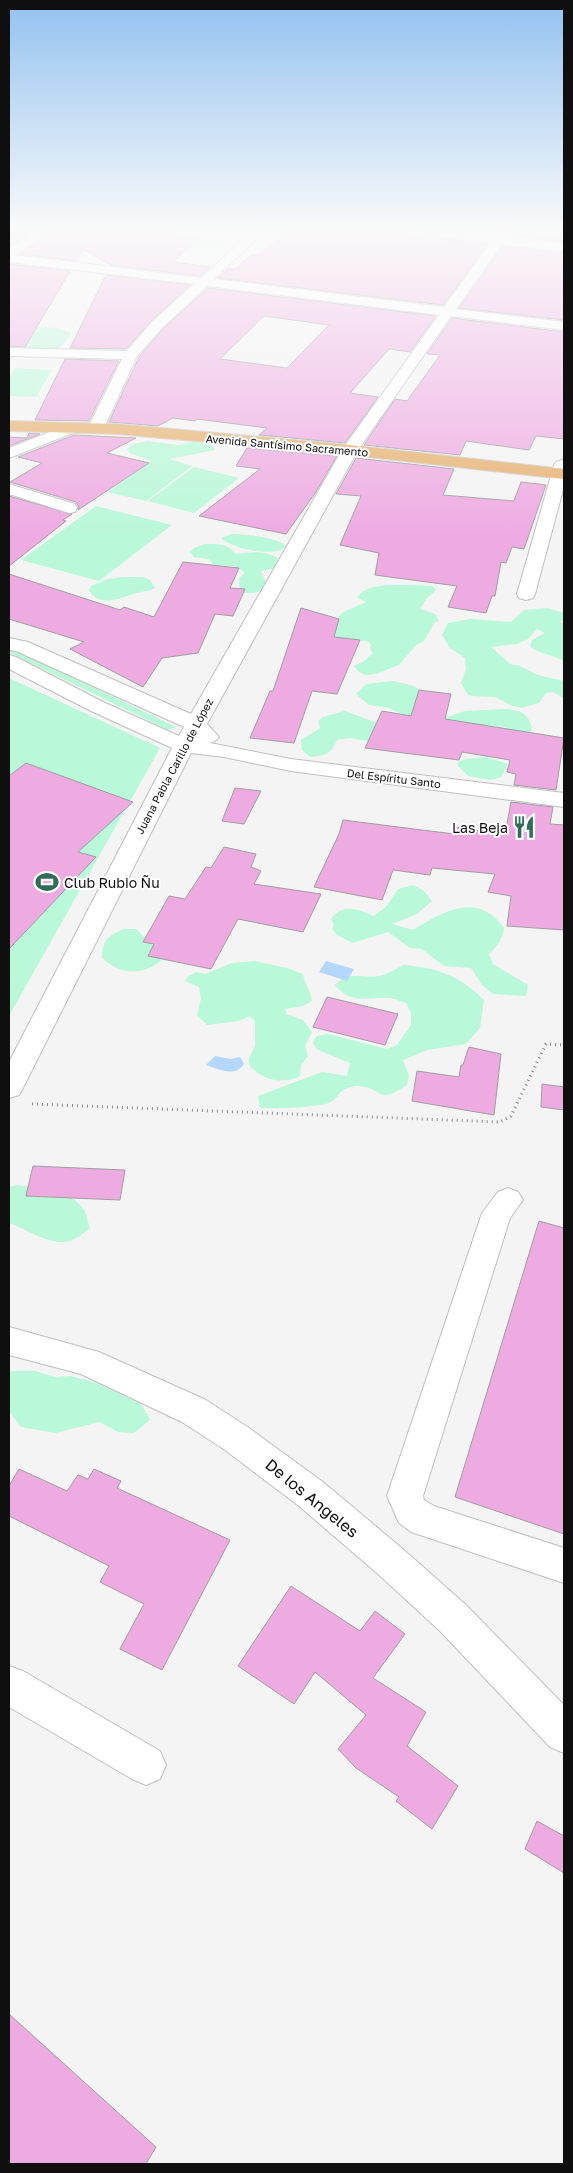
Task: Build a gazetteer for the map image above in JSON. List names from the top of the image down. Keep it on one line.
{"streets":{"main road":["Avenida Santísimo Sacramento"],"street":["Juana Pabla Carillo de López","Del Espíritu Santo","De los Angeles"]},"crossings":[["Avenida Santísimo Sacramento","Juana Pabla Carillo de López"],["Juana Pabla Carillo de López","Del Espíritu Santo"]],"places":{"restaurant":["Las Beja"],"sports":["Club Rubio Ñu"]}}
